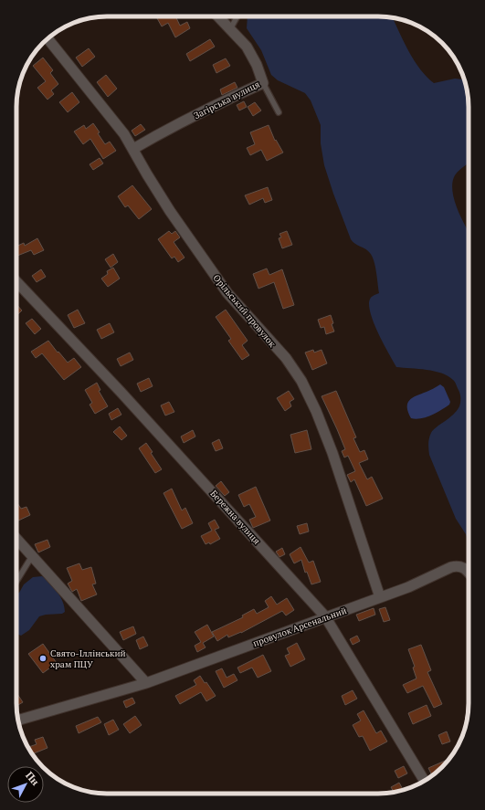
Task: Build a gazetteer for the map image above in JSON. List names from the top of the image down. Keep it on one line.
{"streets":{"street":["Загірська вулиця","Орільський провулок","Бережна вулиця","провулок Арсенальний"]},"crossings":[["Загірська вулиця","Орільський провулок"],["Орільський провулок","провулок Арсенальний"],["Бережна вулиця","провулок Арсенальний"]],"places":["Свято-Іллінський храм ПЦУ"],"north":"top right"}
